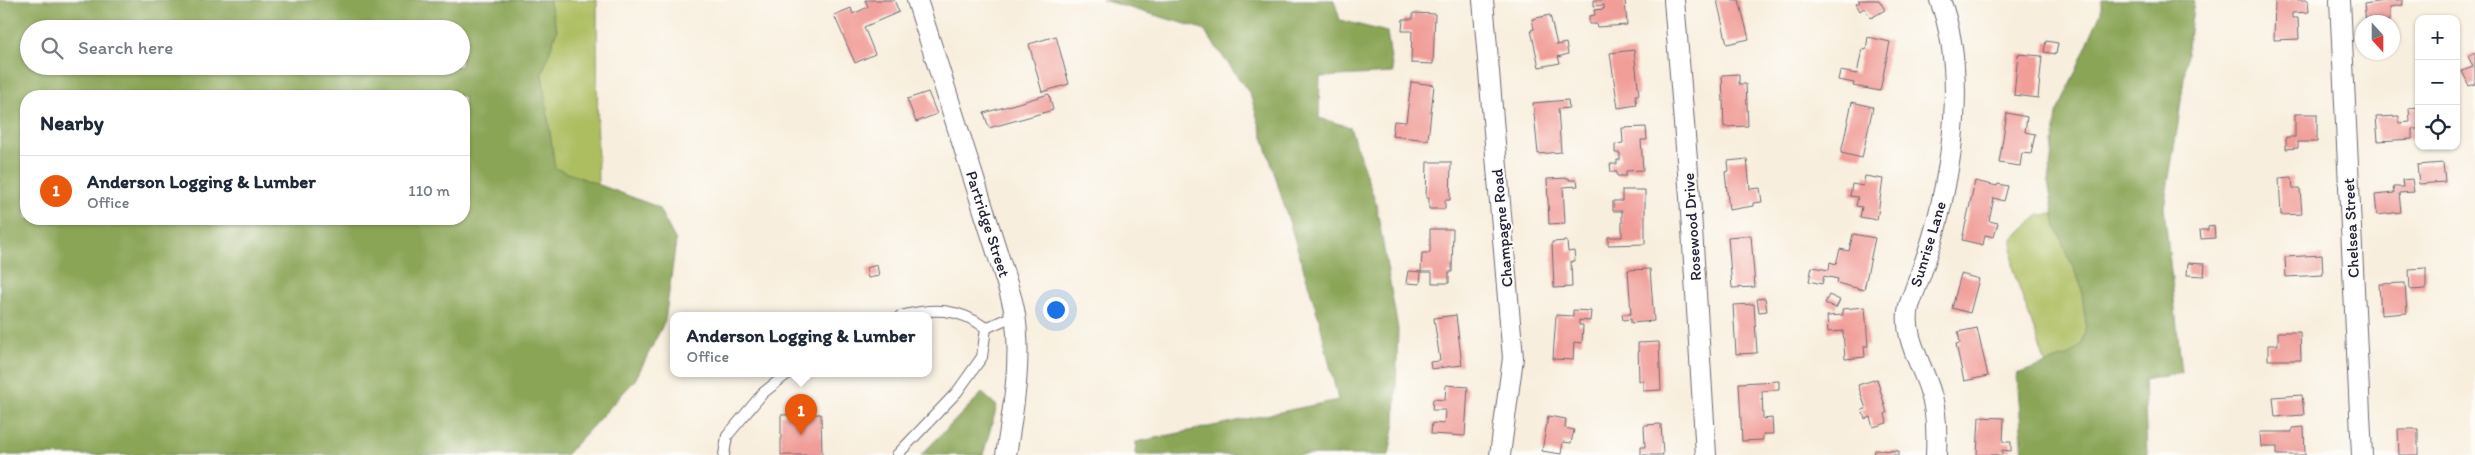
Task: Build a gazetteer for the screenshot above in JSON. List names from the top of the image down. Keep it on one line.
{"streets":{"street":["Partridge Street","Rosewood Drive","Champagne Road","Chelsea Street","Sunrise Lane"]},"north":"bottom","page":{"map_buttons":["+","−"],"search":"Search here","heading":"Nearby","list":[{"mark":"1","name":"Anderson Logging & Lumber","note":"Office","value":"110 m"}],"popup":["Anderson Logging & Lumber","Office"],"pins":"1"}}
